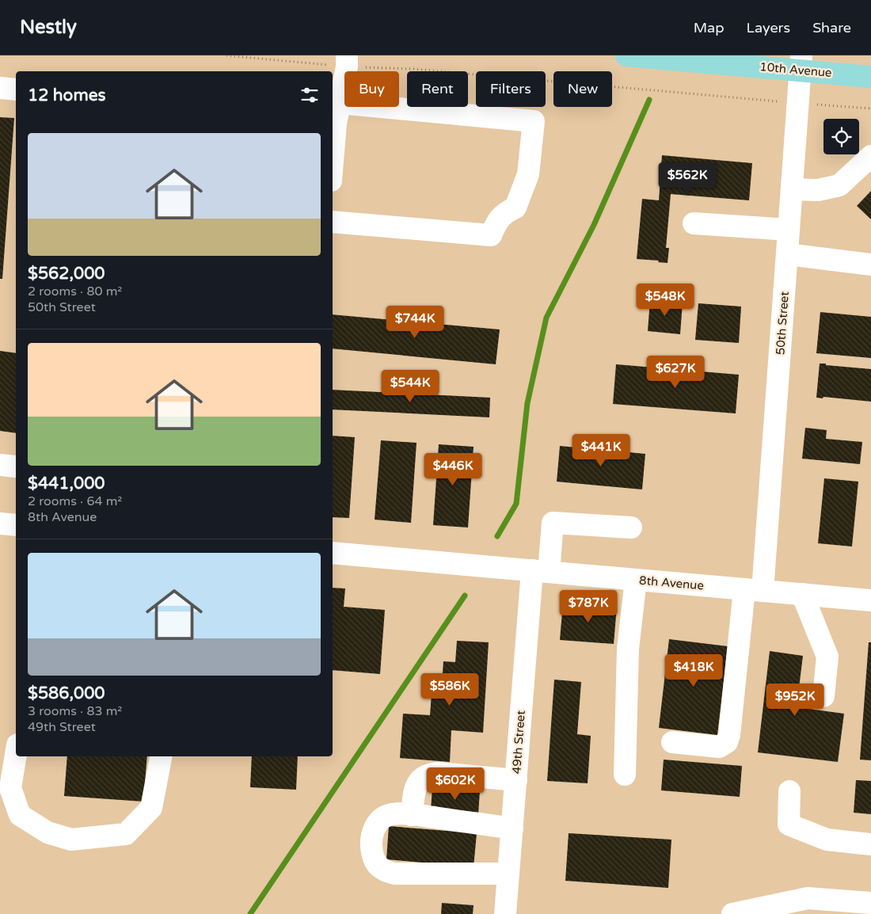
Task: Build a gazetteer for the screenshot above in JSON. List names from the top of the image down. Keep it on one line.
{"streets":{"main road":["10th Avenue"],"street":["50th Street","8th Avenue","49th Street"]},"crossings":[["10th Avenue","50th Street"],["50th Street","8th Avenue"],["8th Avenue","49th Street"]],"page":{"header":"Nestly","nav":["Map","Layers","Share"],"chip":["Buy","Rent","Filters","New"],"heading":"12 homes","list":[{"name":"$562,000","note":"2 rooms · 80 m² · 50th Street"},{"name":"$441,000","note":"2 rooms · 64 m² · 8th Avenue"},{"name":"$586,000","note":"3 rooms · 83 m² · 49th Street"}],"price":["$562K","$548K","$744K","$627K","$544K","$441K","$446K","$787K","$418K","$586K","$952K","$602K"]}}
